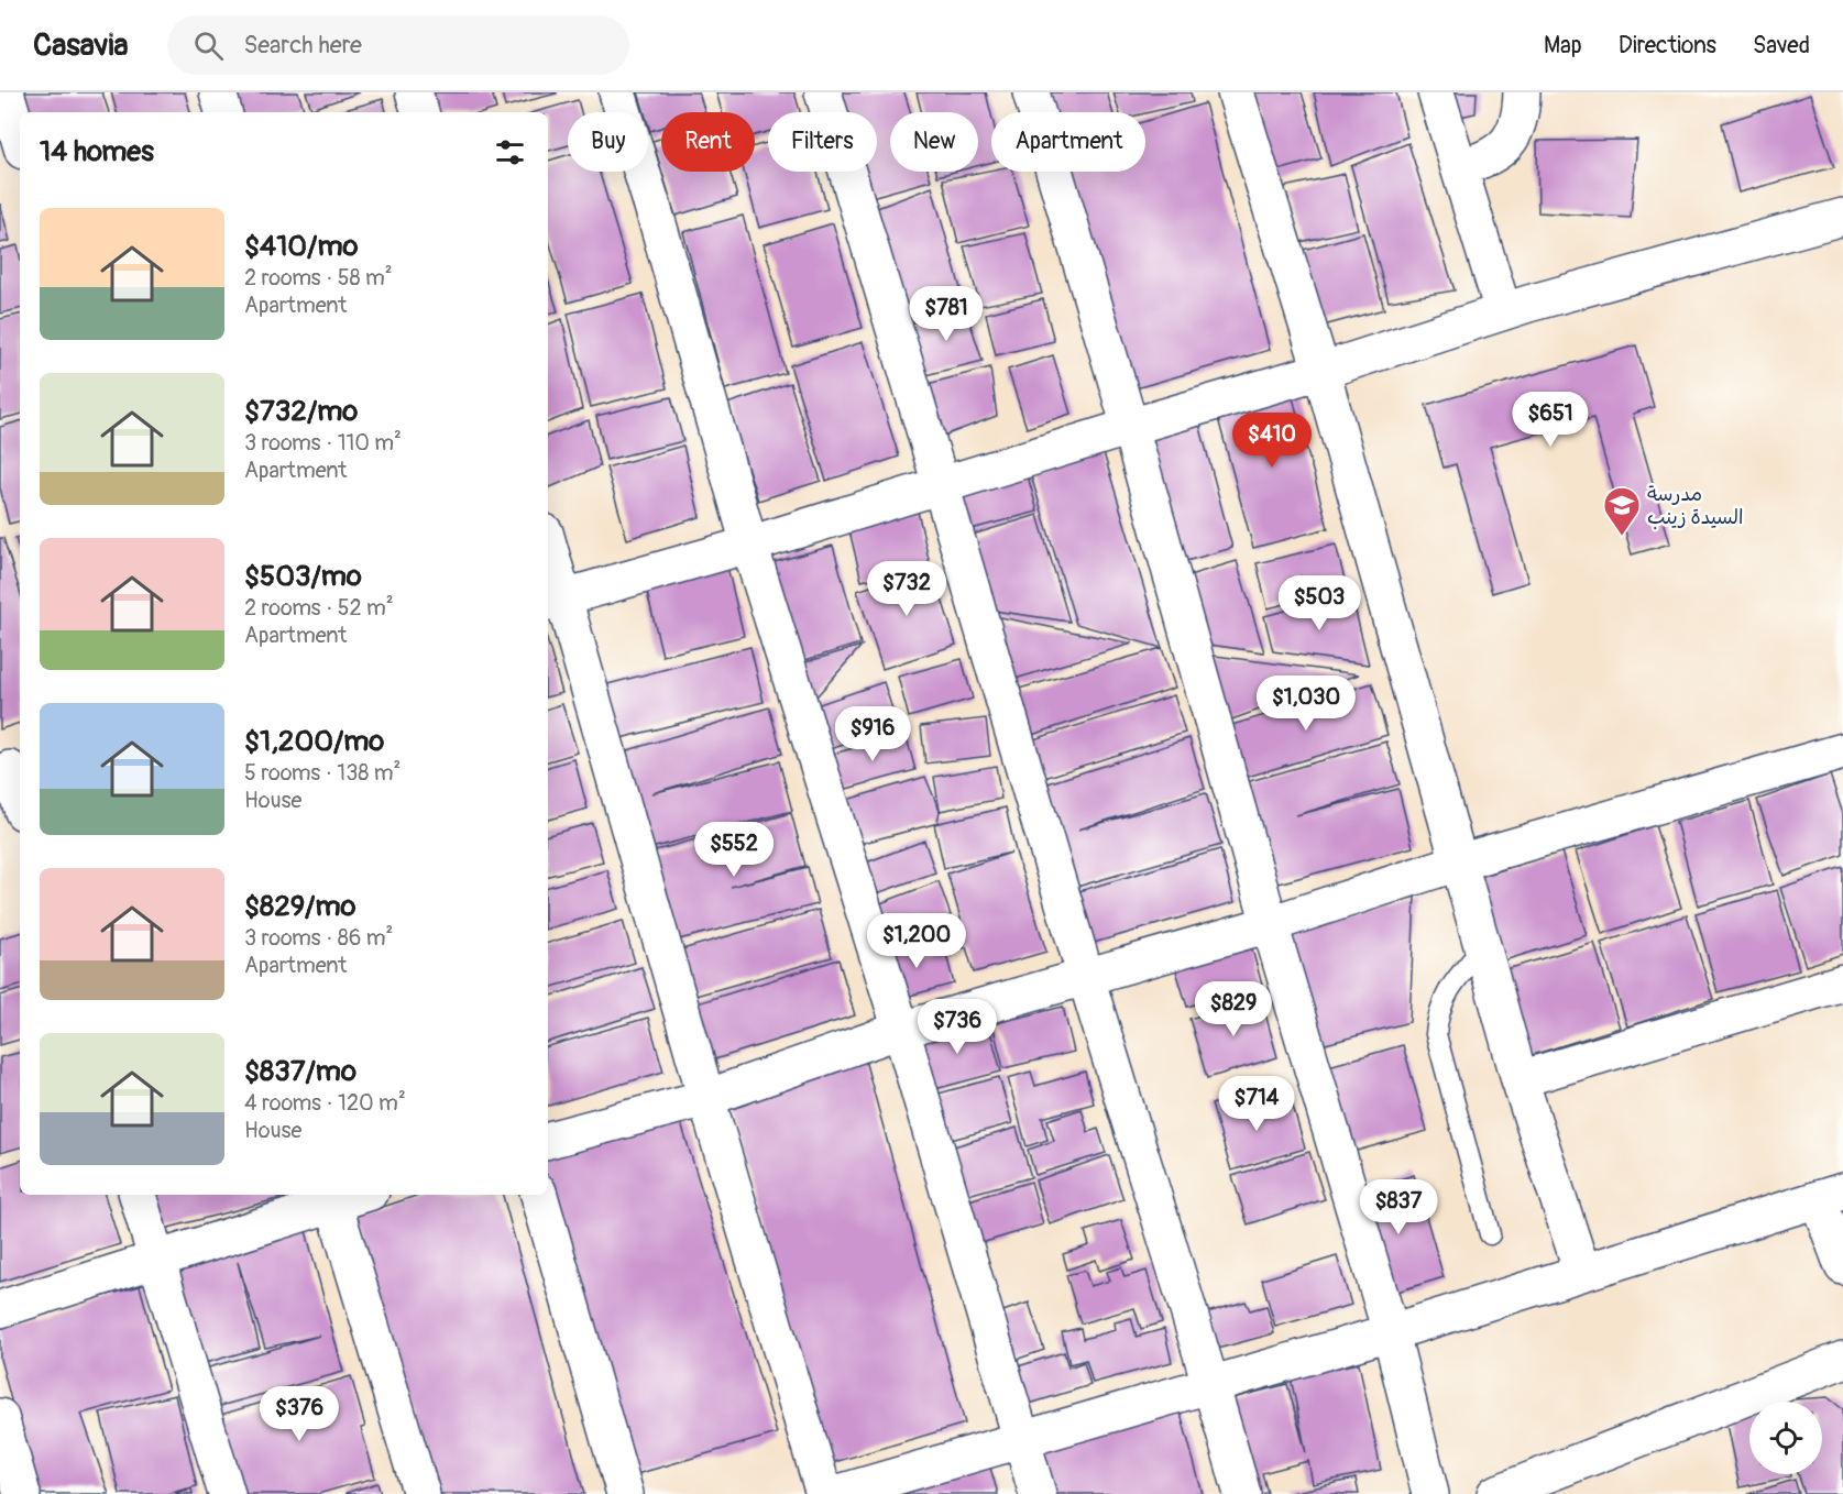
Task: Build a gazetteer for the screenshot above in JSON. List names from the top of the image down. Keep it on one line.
{"places":{"school or university":["مدرسة السيدة زينب"]},"page":{"header":"Casavia","search":"Search here","nav":["Map","Directions","Saved"],"chip":["Buy","Rent","Filters","New","Apartment"],"heading":"14 homes","list":[{"name":"$410/mo","note":"2 rooms · 58 m² · Apartment"},{"name":"$732/mo","note":"3 rooms · 110 m² · Apartment"},{"name":"$503/mo","note":"2 rooms · 52 m² · Apartment"},{"name":"$1,200/mo","note":"5 rooms · 138 m² · House"},{"name":"$829/mo","note":"3 rooms · 86 m² · Apartment"},{"name":"$837/mo","note":"4 rooms · 120 m² · House"}],"price":["$781","$651","$410","$732","$503","$1,030","$916","$552","$1,200","$829","$736","$714","$837","$376"]}}
